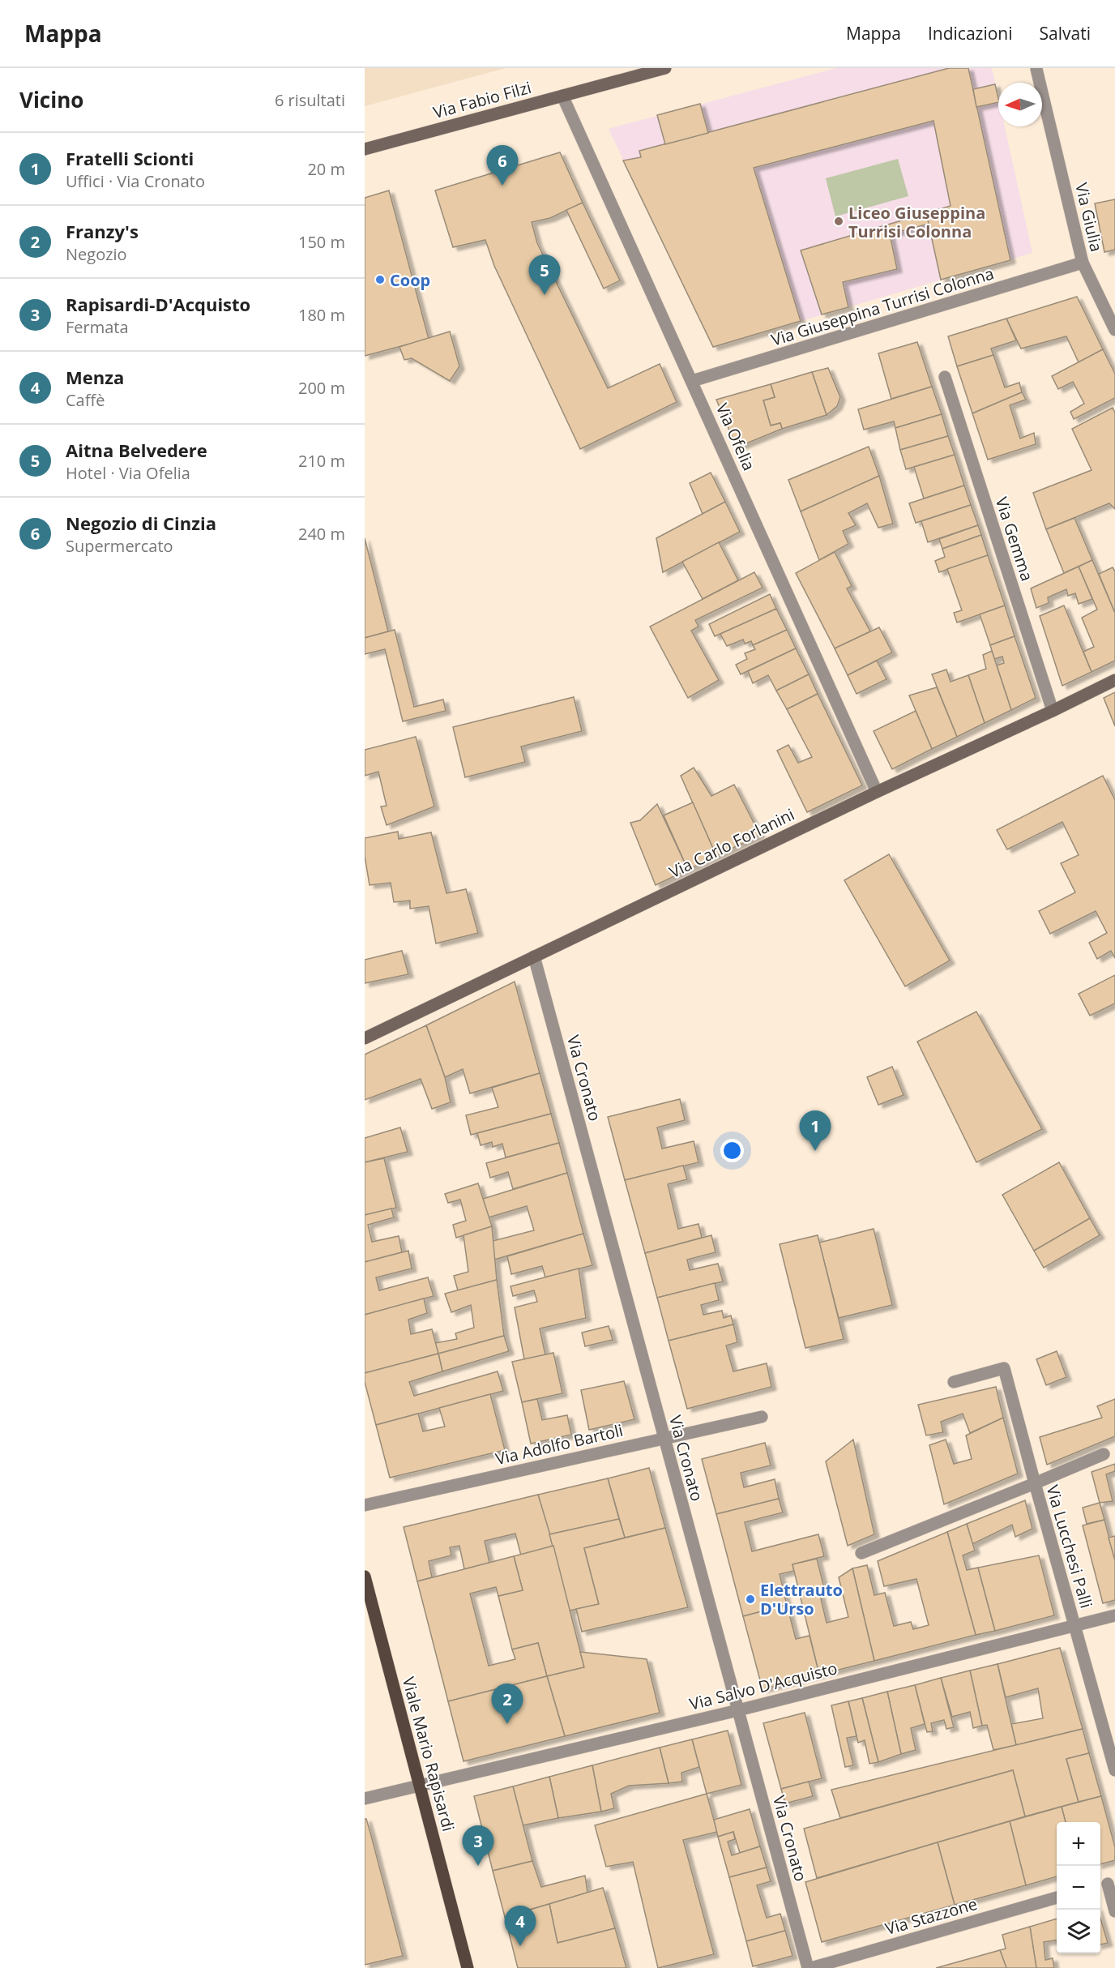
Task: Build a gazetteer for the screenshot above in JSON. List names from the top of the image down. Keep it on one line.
{"streets":{"main road":["Viale Mario Rapisardi"],"street":["Via Fabio Filzi","Via Giulia","Via Giuseppina Turrisi Colonna","Via Ofelia","Via Gemma","Via Carlo Forlanini","Via Cronato","Via Adolfo Bartoli","Via Lucchesi Palli","Via Salvo D'Acquisto","Via Stazzone"]},"crossings":[["Via Fabio Filzi","Via Ofelia"],["Via Giulia","Via Giuseppina Turrisi Colonna"],["Via Giuseppina Turrisi Colonna","Via Ofelia"],["Via Ofelia","Via Carlo Forlanini"],["Via Gemma","Via Carlo Forlanini"],["Via Carlo Forlanini","Via Cronato"],["Via Cronato","Via Adolfo Bartoli"],["Via Cronato","Via Salvo D'Acquisto"],["Via Cronato","Via Stazzone"],["Via Lucchesi Palli","Via Salvo D'Acquisto"],["Via Salvo D'Acquisto","Viale Mario Rapisardi"]],"places":["Liceo Giuseppina Turrisi Colonna","Coop","Elettrauto D'Urso"],"north":"left","page":{"header":"Mappa","nav":["Mappa","Indicazioni","Salvati"],"heading":["Vicino","6 risultati"],"list":[{"mark":"1","name":"Fratelli Scionti","note":"Uffici · Via Cronato","value":"20 m"},{"mark":"2","name":"Franzy's","note":"Negozio","value":"150 m"},{"mark":"3","name":"Rapisardi-D'Acquisto","note":"Fermata","value":"180 m"},{"mark":"4","name":"Menza","note":"Caffè","value":"200 m"},{"mark":"5","name":"Aitna Belvedere","note":"Hotel · Via Ofelia","value":"210 m"},{"mark":"6","name":"Negozio di Cinzia","note":"Supermercato","value":"240 m"}],"pins":["6","5","1","2","3","4"],"map_buttons":["+","−"]}}
